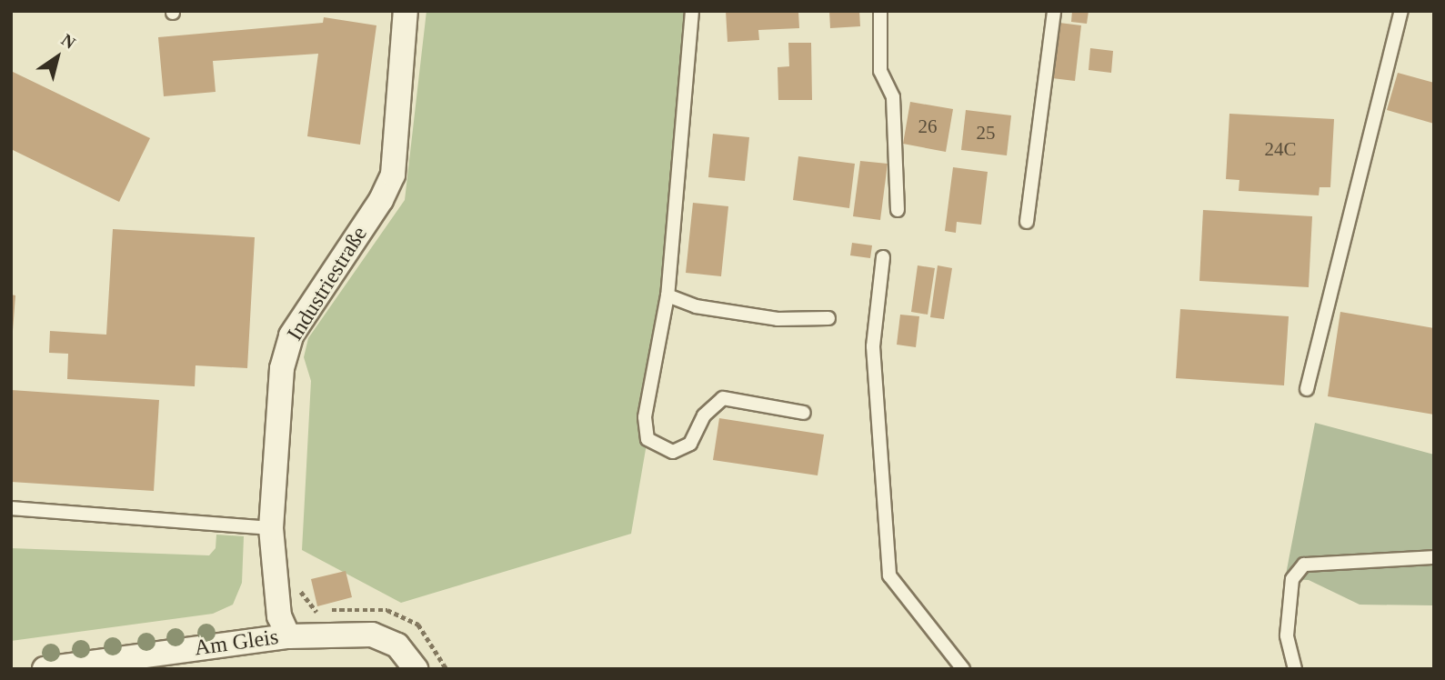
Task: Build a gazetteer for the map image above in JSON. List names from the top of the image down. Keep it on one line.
{"streets":{"street":["Industriestraße","Am Gleis"]},"crossings":[["Industriestraße","Am Gleis"]],"house_numbers":["26","25","24C"],"north":"top right"}
